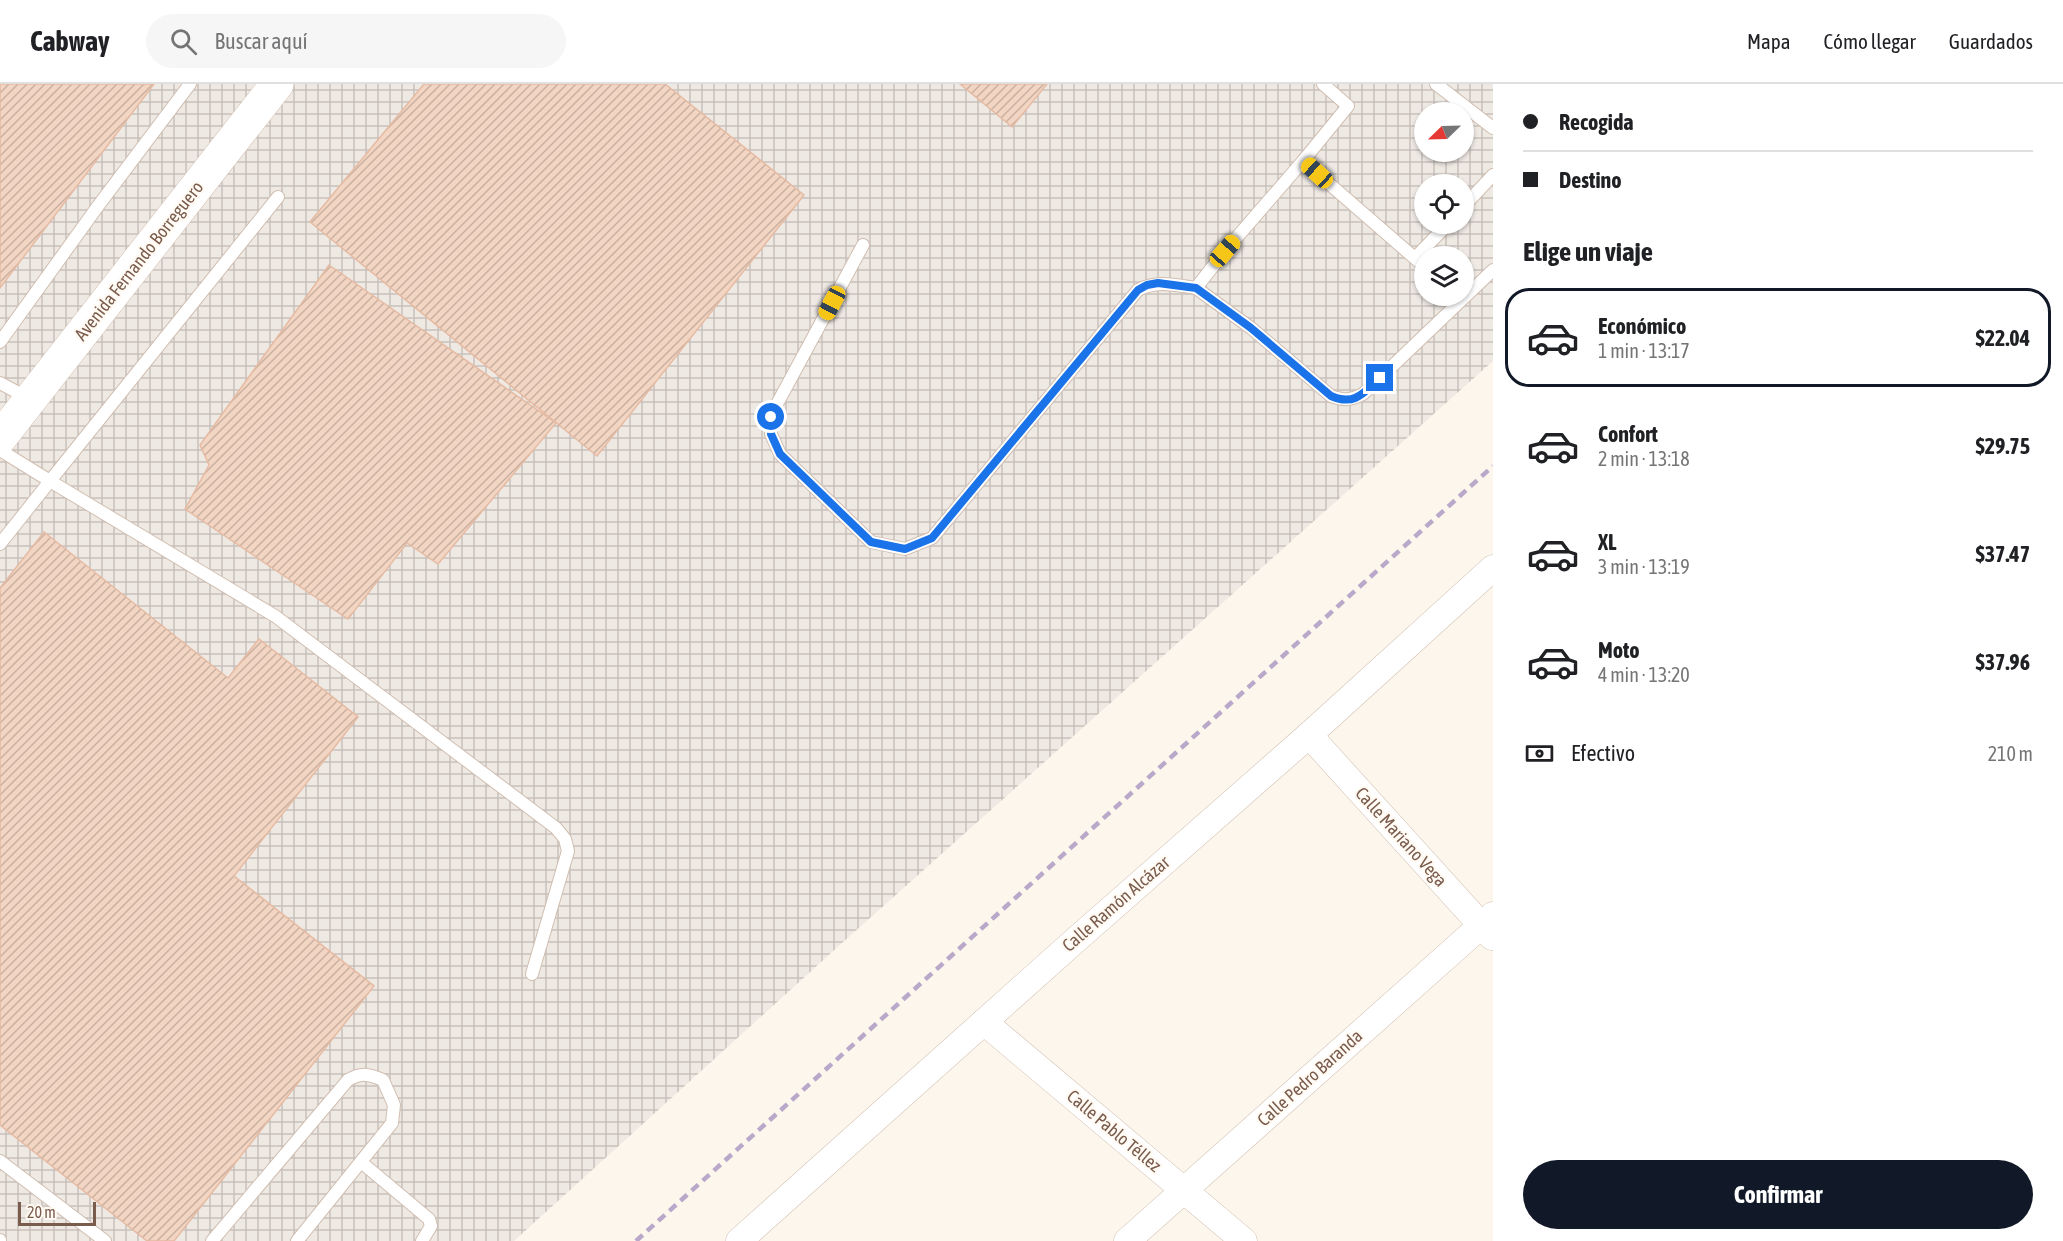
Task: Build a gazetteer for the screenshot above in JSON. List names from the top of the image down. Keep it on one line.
{"streets":{"main road":["Avenida Fernando Borreguero"],"street":["Calle Mariano Vega","Calle Ramón Alcázar","Calle Pedro Baranda","Calle Pablo Téllez"]},"crossings":[["Calle Mariano Vega","Calle Ramón Alcázar"],["Calle Mariano Vega","Calle Pedro Baranda"],["Calle Ramón Alcázar","Calle Pablo Téllez"],["Calle Pedro Baranda","Calle Pablo Téllez"]],"scale_bar":"20 m","north":"bottom left","page":{"header":"Cabway","search":"Buscar aquí","nav":["Mapa","Cómo llegar","Guardados"],"banner":["Recogida","Destino"],"heading":"Elige un viaje","list":[{"name":"Económico","note":"1 min · 13:17","value":"$22.04"},{"name":"Confort","note":"2 min · 13:18","value":"$29.75"},{"name":"XL","note":"3 min · 13:19","value":"$37.47"},{"name":"Moto","note":"4 min · 13:20","value":"$37.96"}],"pay":["Efectivo","210 m"],"buttons":"Confirmar","scale":"20 m"}}
